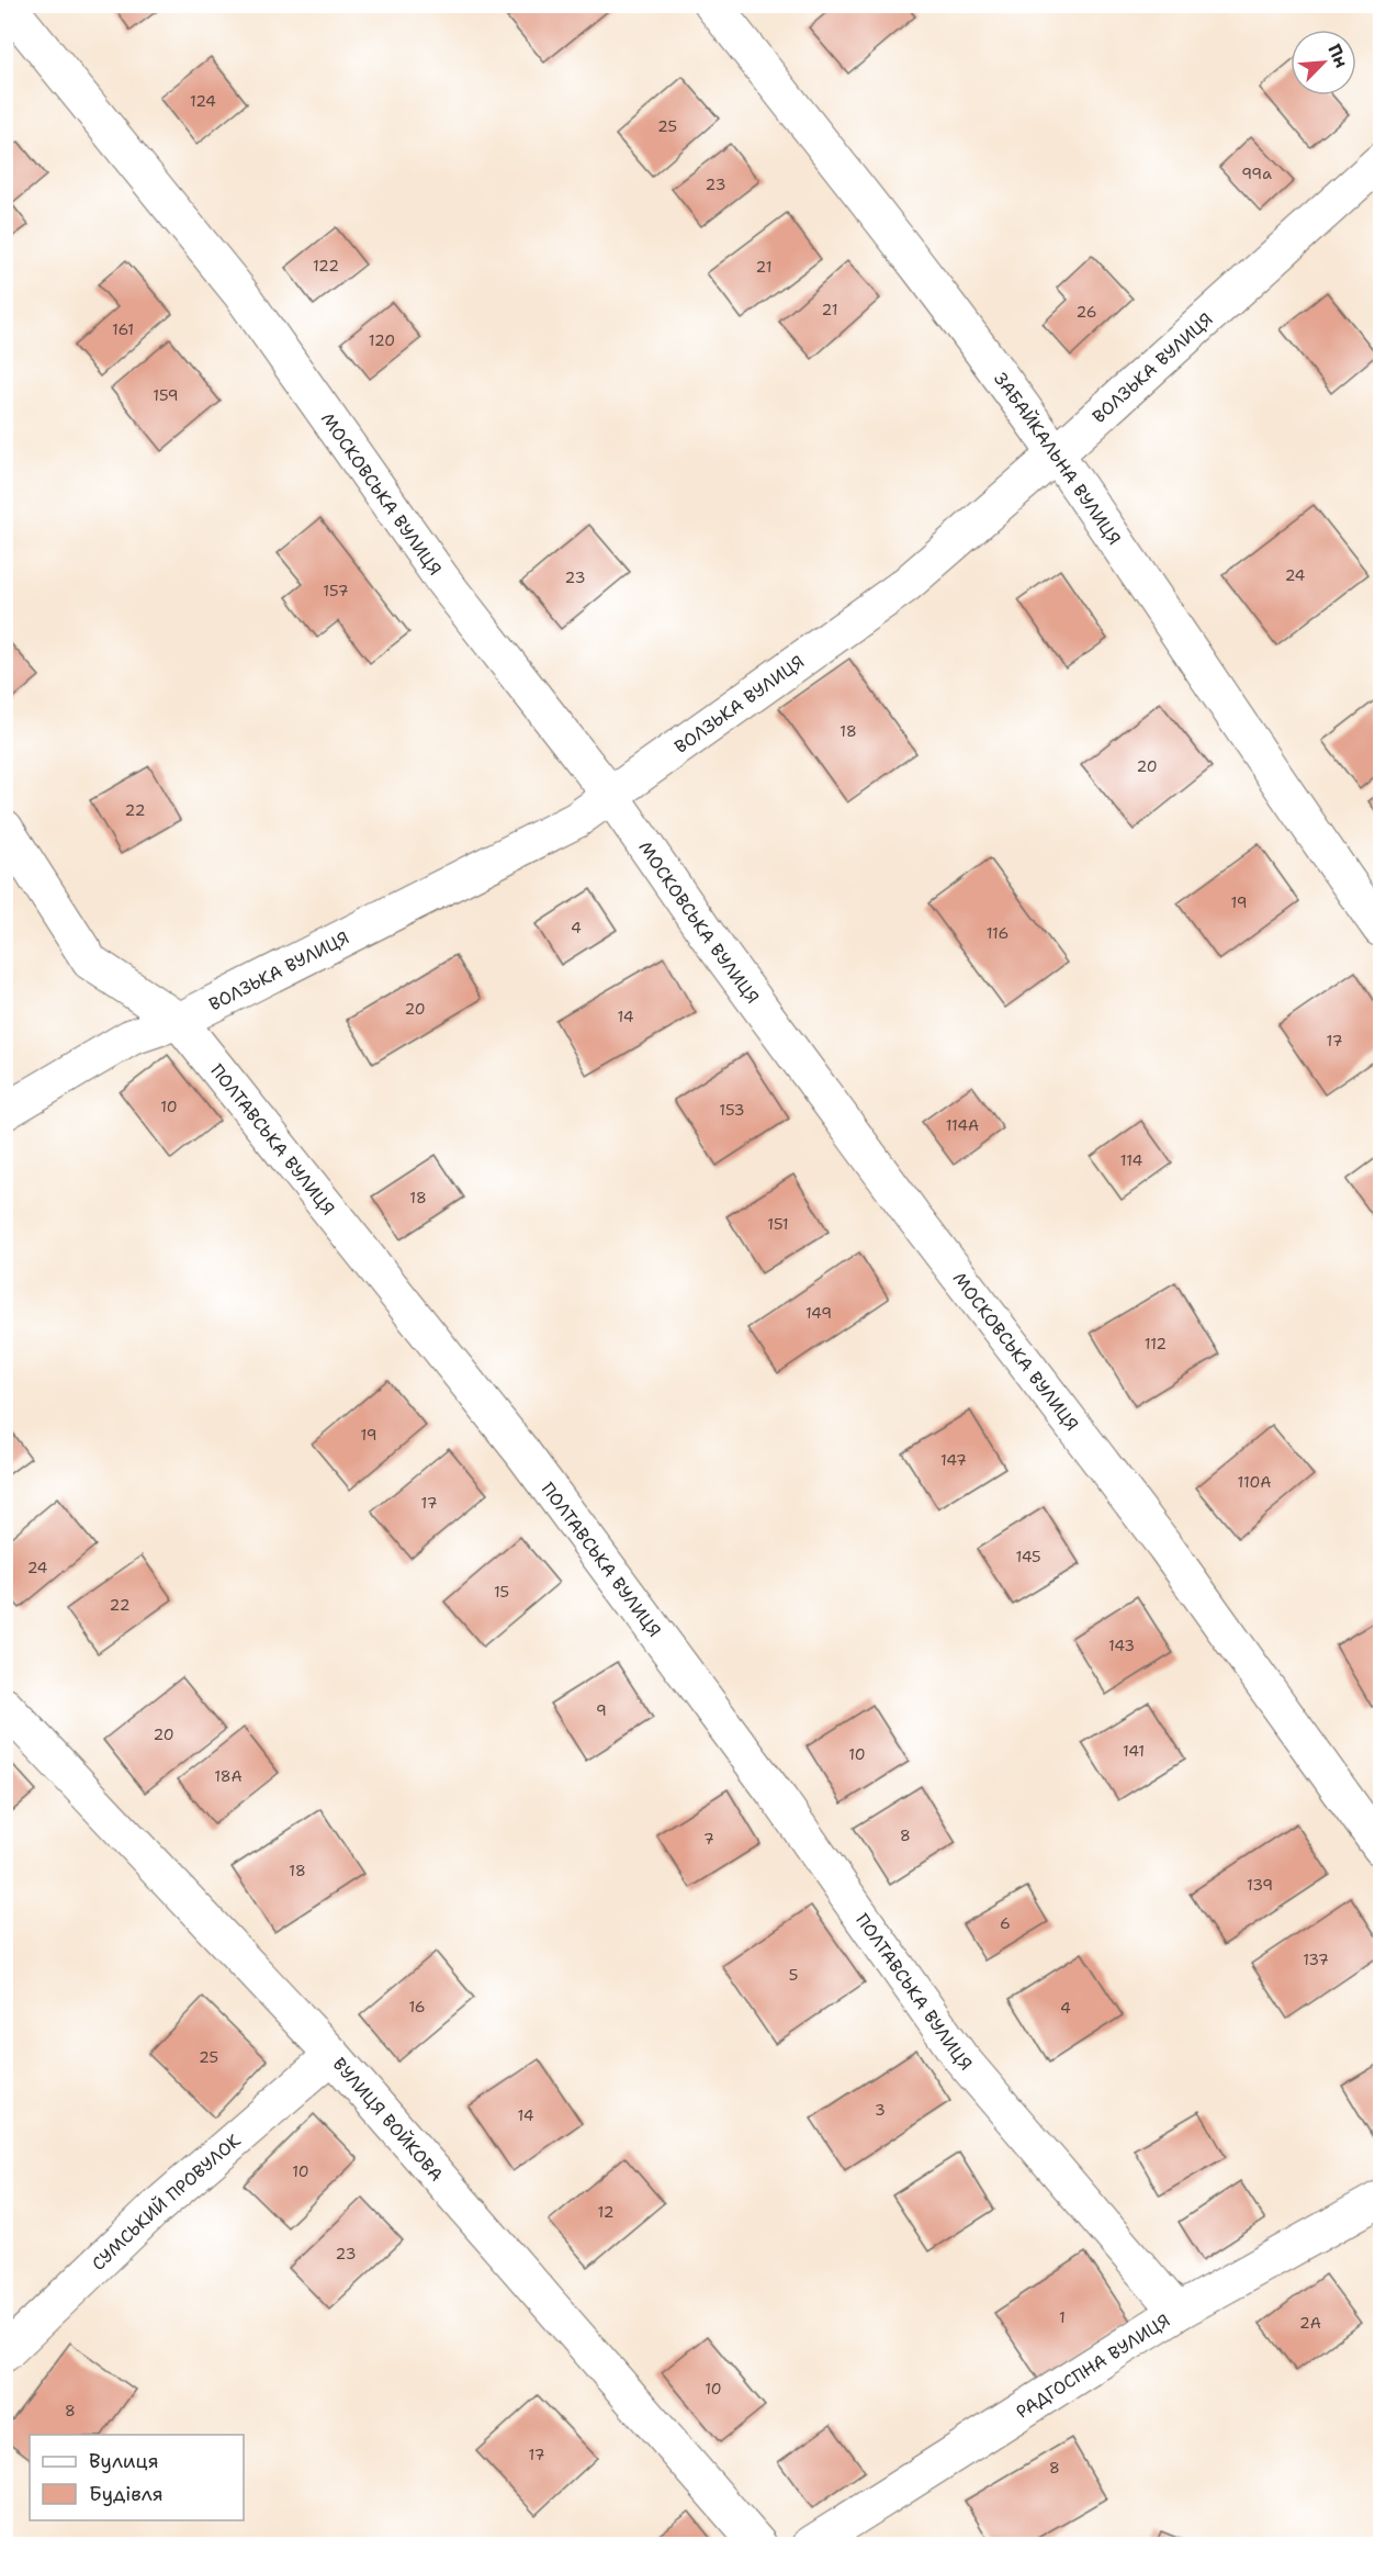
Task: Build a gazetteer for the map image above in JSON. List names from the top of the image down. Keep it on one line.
{"streets":{"street":["ВОЛЗЬКА ВУЛИЦЯ","ЗАБАЙКАЛЬНА ВУЛИЦЯ","МОСКОВСЬКА ВУЛИЦЯ","ПОЛТАВСЬКА ВУЛИЦЯ","ВУЛИЦЯ ВОЙКОВА","СУМСЬКИЙ ПРОВУЛОК","РАДГОСПНА ВУЛИЦЯ"]},"crossings":[["ВОЛЗЬКА ВУЛИЦЯ","ЗАБАЙКАЛЬНА ВУЛИЦЯ"],["ВОЛЗЬКА ВУЛИЦЯ","МОСКОВСЬКА ВУЛИЦЯ"],["ВОЛЗЬКА ВУЛИЦЯ","ПОЛТАВСЬКА ВУЛИЦЯ"],["ПОЛТАВСЬКА ВУЛИЦЯ","РАДГОСПНА ВУЛИЦЯ"],["ВУЛИЦЯ ВОЙКОВА","СУМСЬКИЙ ПРОВУЛОК"]],"house_numbers":["124","25","99а","23","122","21","21","26","161","120","159","24","23","157","18","20","22","19","4","116","20","14","17","10","153","114А","114","18","151","149","112","19","147","110А","17","145","24","15","22","143","9","20","141","10","18А","8","7","18","139","6","137","5","16","4","25","3","14","10","12","23","1","2А","10","8","17","8"],"legend":["Вулиця","Будівля"],"north":"top right"}
